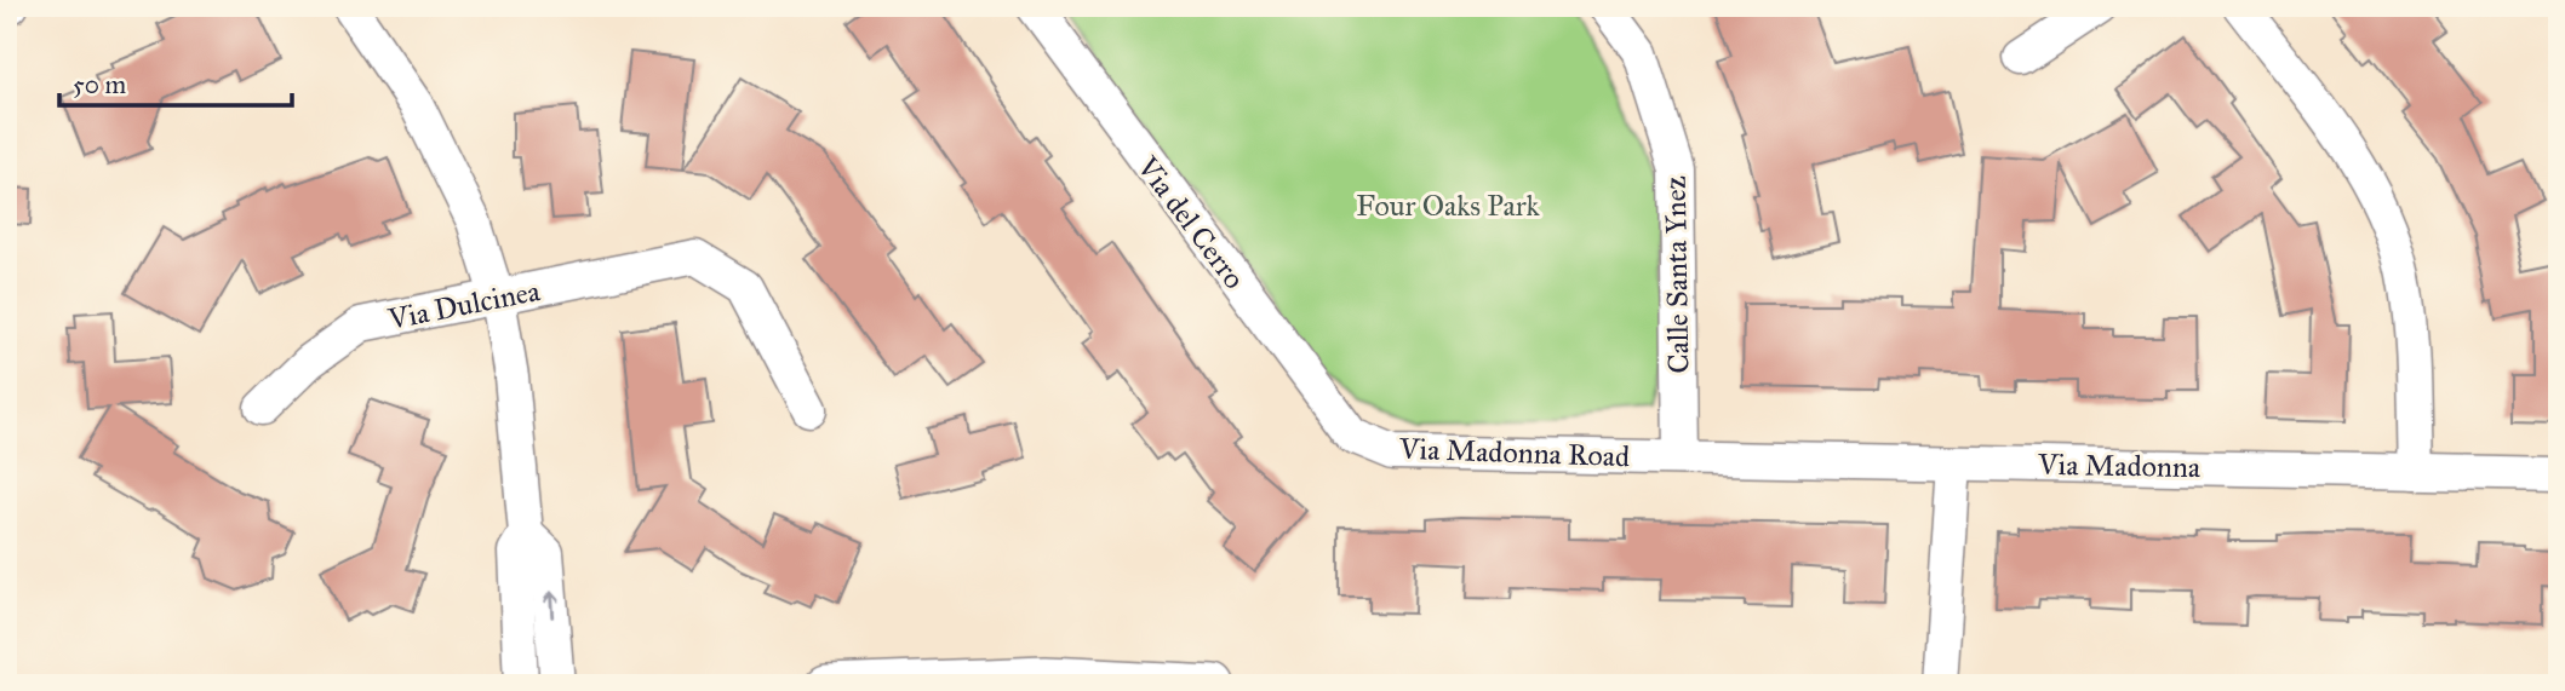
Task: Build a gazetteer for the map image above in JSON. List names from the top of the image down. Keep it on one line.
{"streets":{"street":["Via del Cerro","Calle Santa Ynez","Via Dulcinea","Via Madonna Road","Via Madonna"]},"crossings":[["Via del Cerro","Via Madonna Road"],["Calle Santa Ynez","Via Madonna Road"],["Calle Santa Ynez","Via Madonna"],["Via Madonna Road","Via Madonna"]],"parks":["Four Oaks Park"],"scale_bar":"50 m"}
